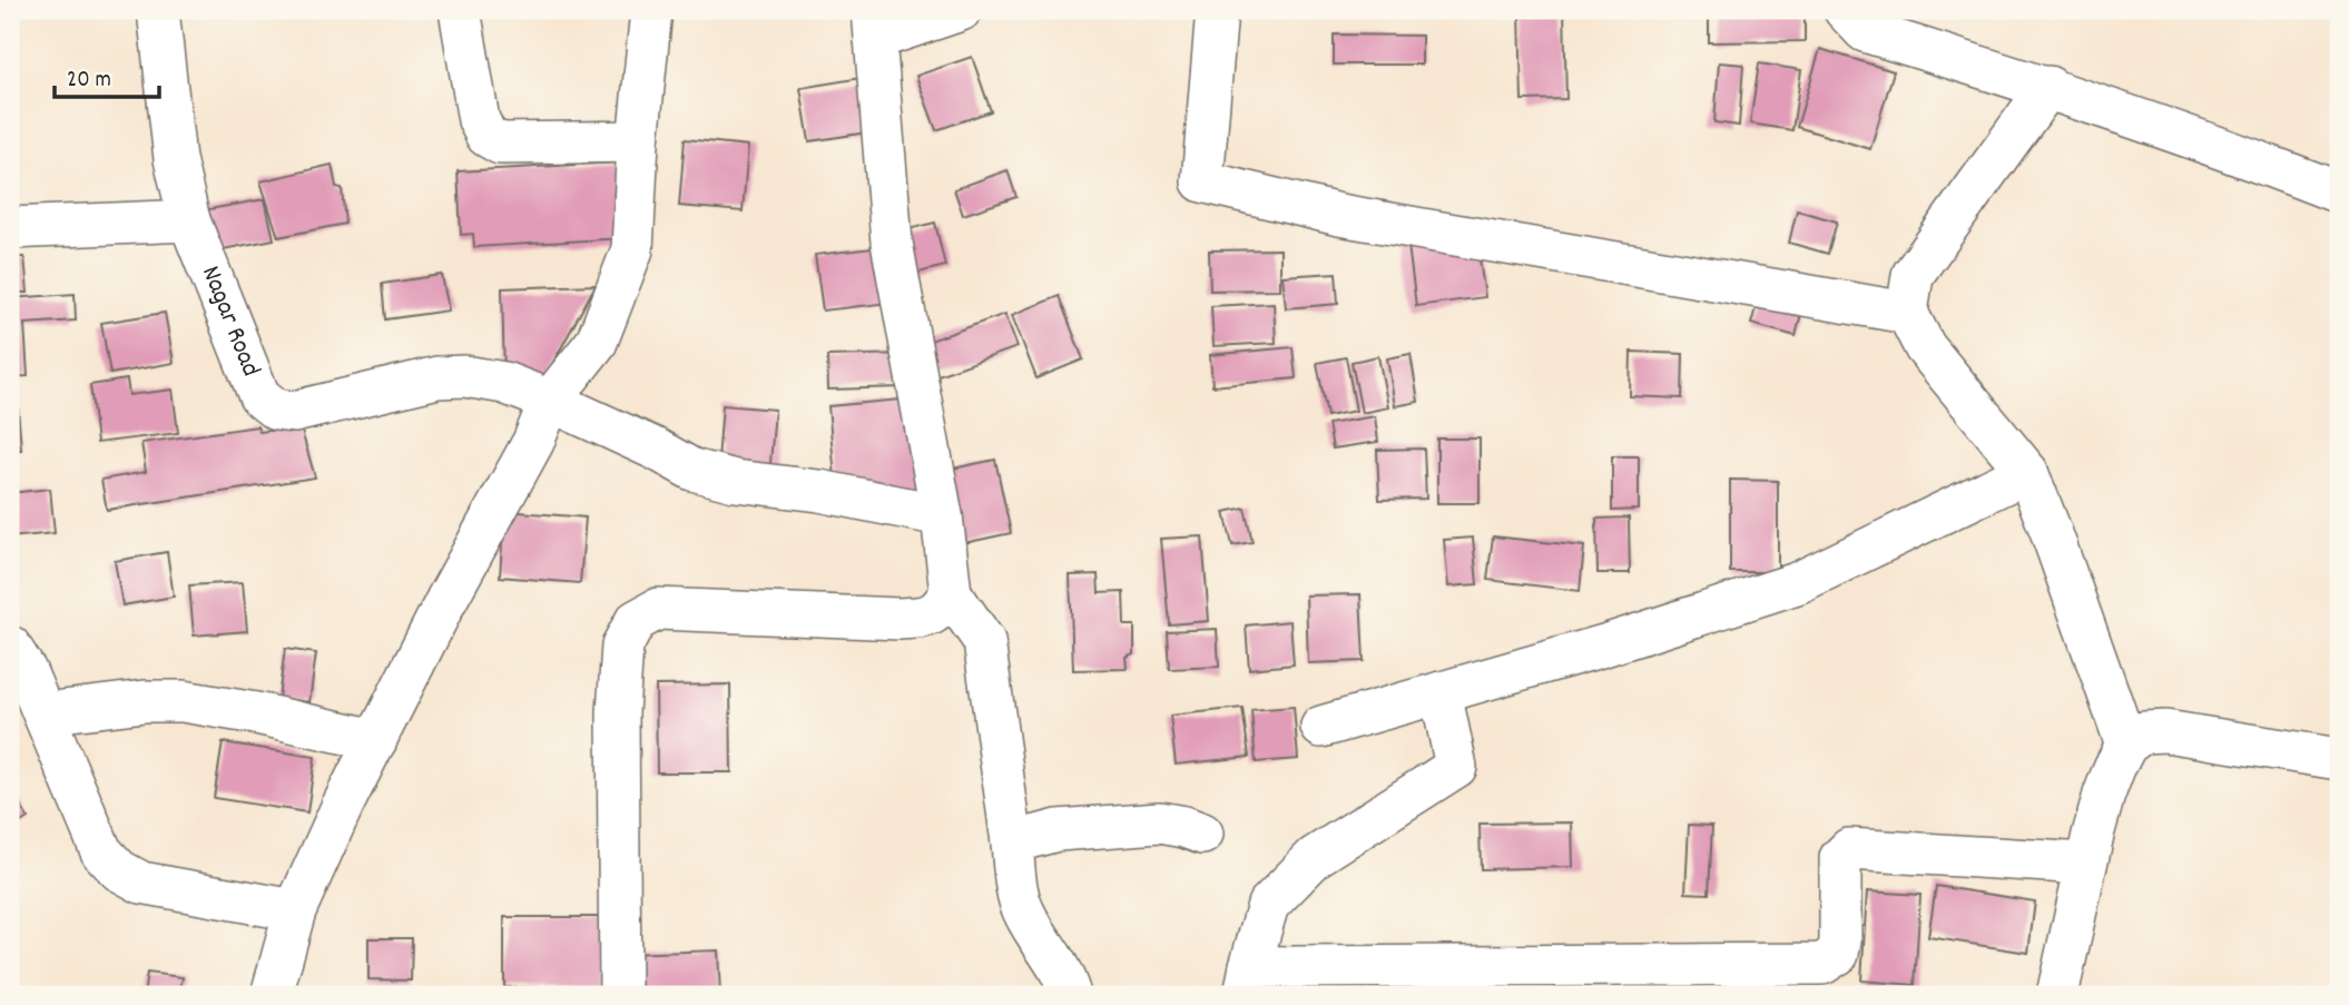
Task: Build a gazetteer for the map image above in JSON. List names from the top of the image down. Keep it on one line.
{"streets":{"street":["Nagar Road"]},"scale_bar":"20 m"}
